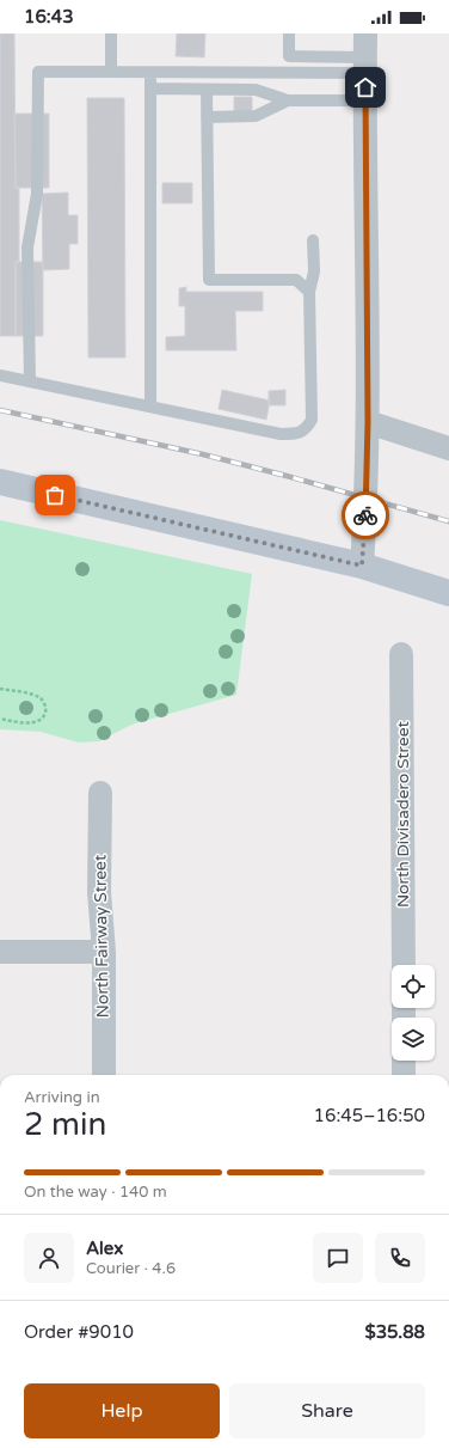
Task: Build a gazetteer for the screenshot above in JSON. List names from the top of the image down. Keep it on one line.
{"streets":{"street":["North Divisadero Street","North Fairway Street"]},"page":{"status":"16:43","heading":["2 min","Arriving in","16:45–16:50"],"panel":["Alex","Courier · 4.6","Order #9010","$35.88"],"bar":"On the way · 140 m","buttons":["Help","Share"]}}
